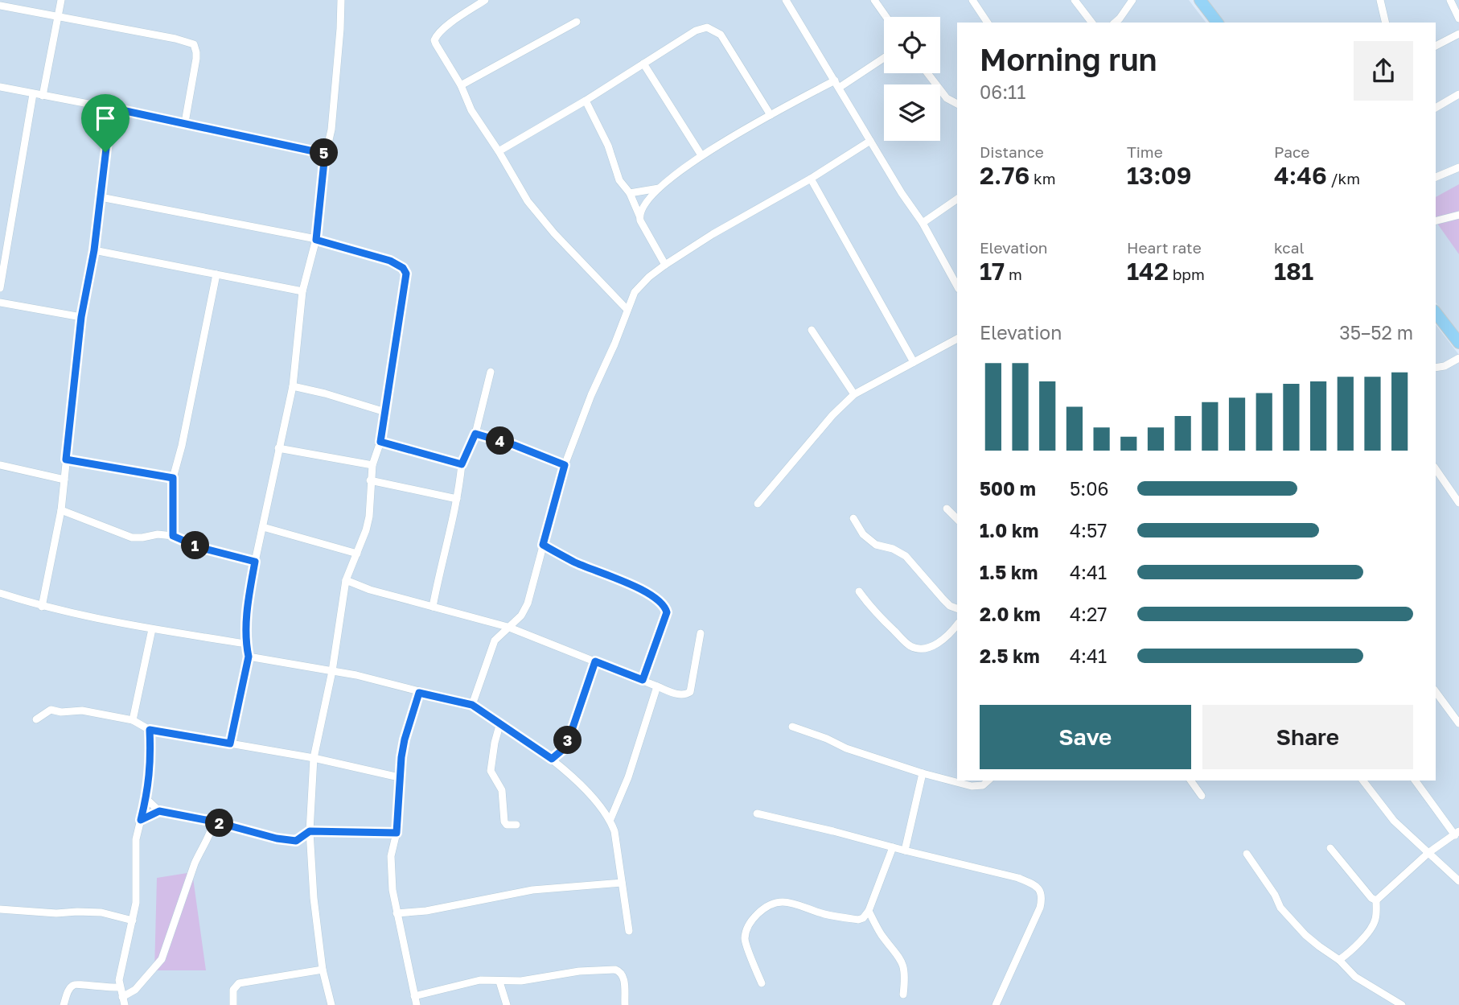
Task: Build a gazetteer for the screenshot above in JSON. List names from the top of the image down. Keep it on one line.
{"page":{"heading":["Morning run","06:11"],"stats":[["Distance","2.76 km"],["Time","13:09"],["Pace","4:46 /km"],["Elevation","17 m"],["Heart rate","142 bpm"],["kcal","181"]],"pins":["5","4","1","3","2"],"chart":["Elevation","35–52 m"],"list":[{"name":"500 m","note":"5:06"},{"name":"1.0 km","note":"4:57"},{"name":"1.5 km","note":"4:41"},{"name":"2.0 km","note":"4:27"},{"name":"2.5 km","note":"4:41"}],"buttons":["Save","Share"]}}
